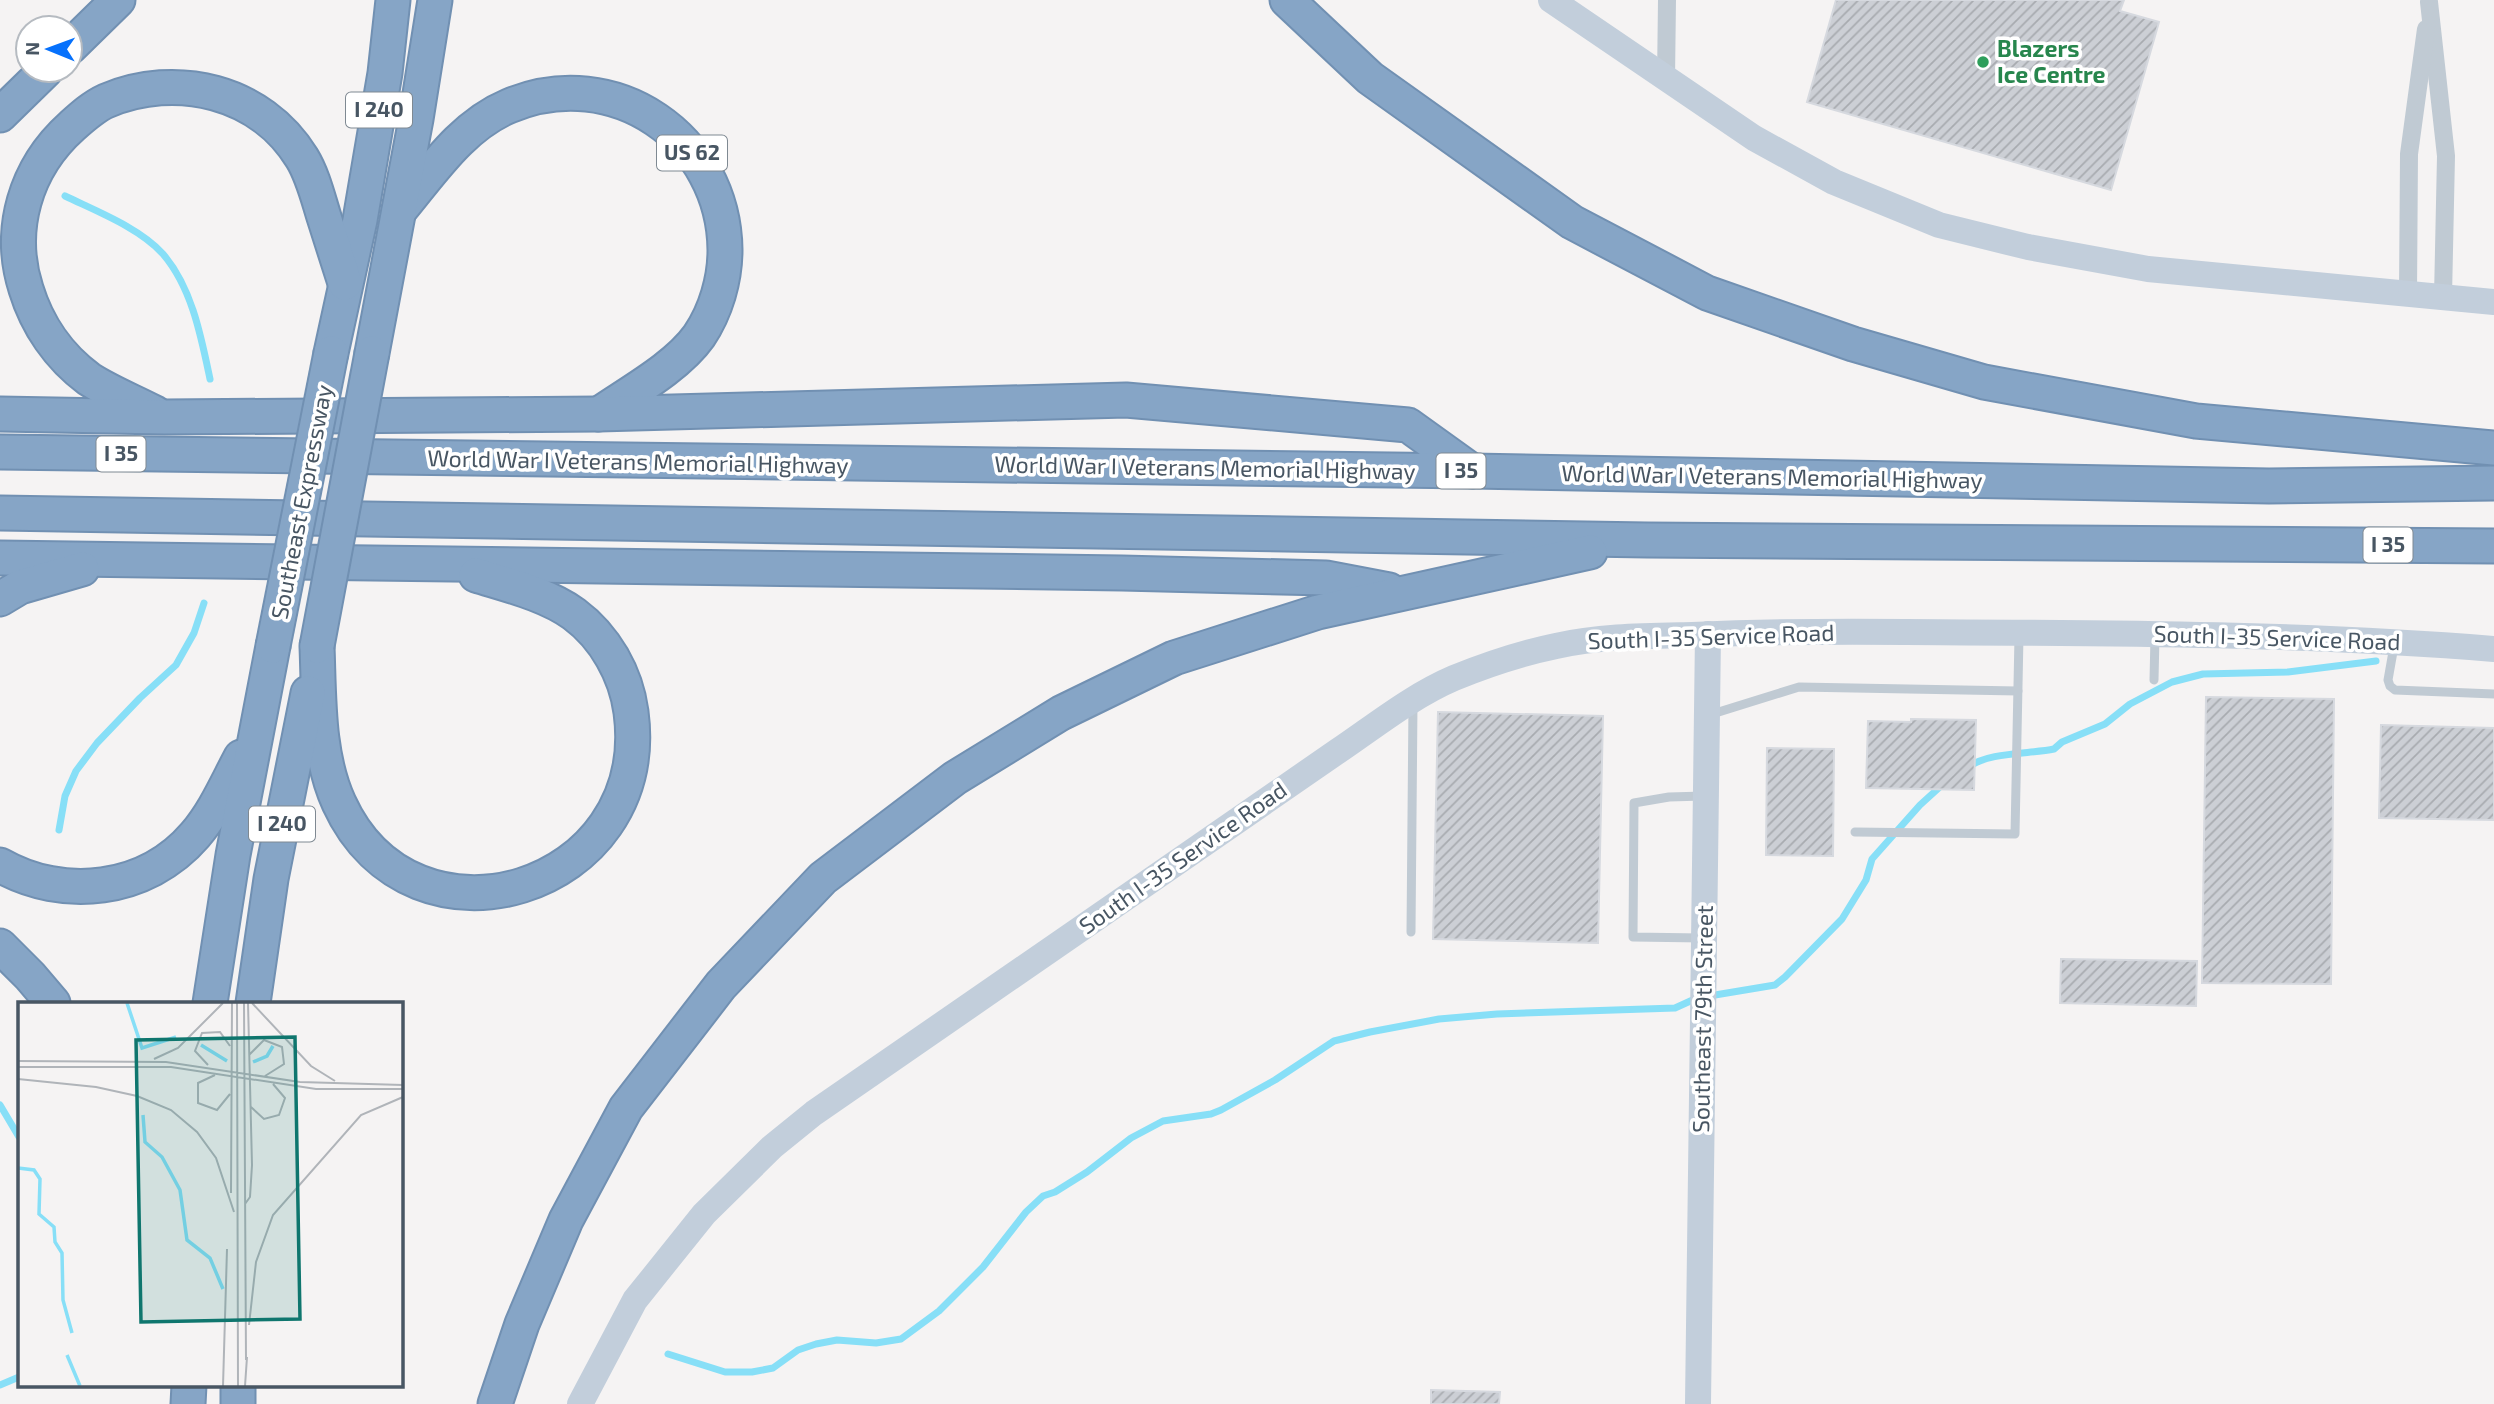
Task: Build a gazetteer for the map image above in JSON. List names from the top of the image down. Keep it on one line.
{"streets":{"highway":["I 240","US 62","I 35","World War I Veterans Memorial Highway","Southeast Expressway"],"street":["South I-35 Service Road","Southeast 79th Street"]},"crossings":[["US 62","Southeast Expressway"],["South I-35 Service Road","Southeast 79th Street"]],"places":["Blazers Ice Centre"],"north":"left"}
